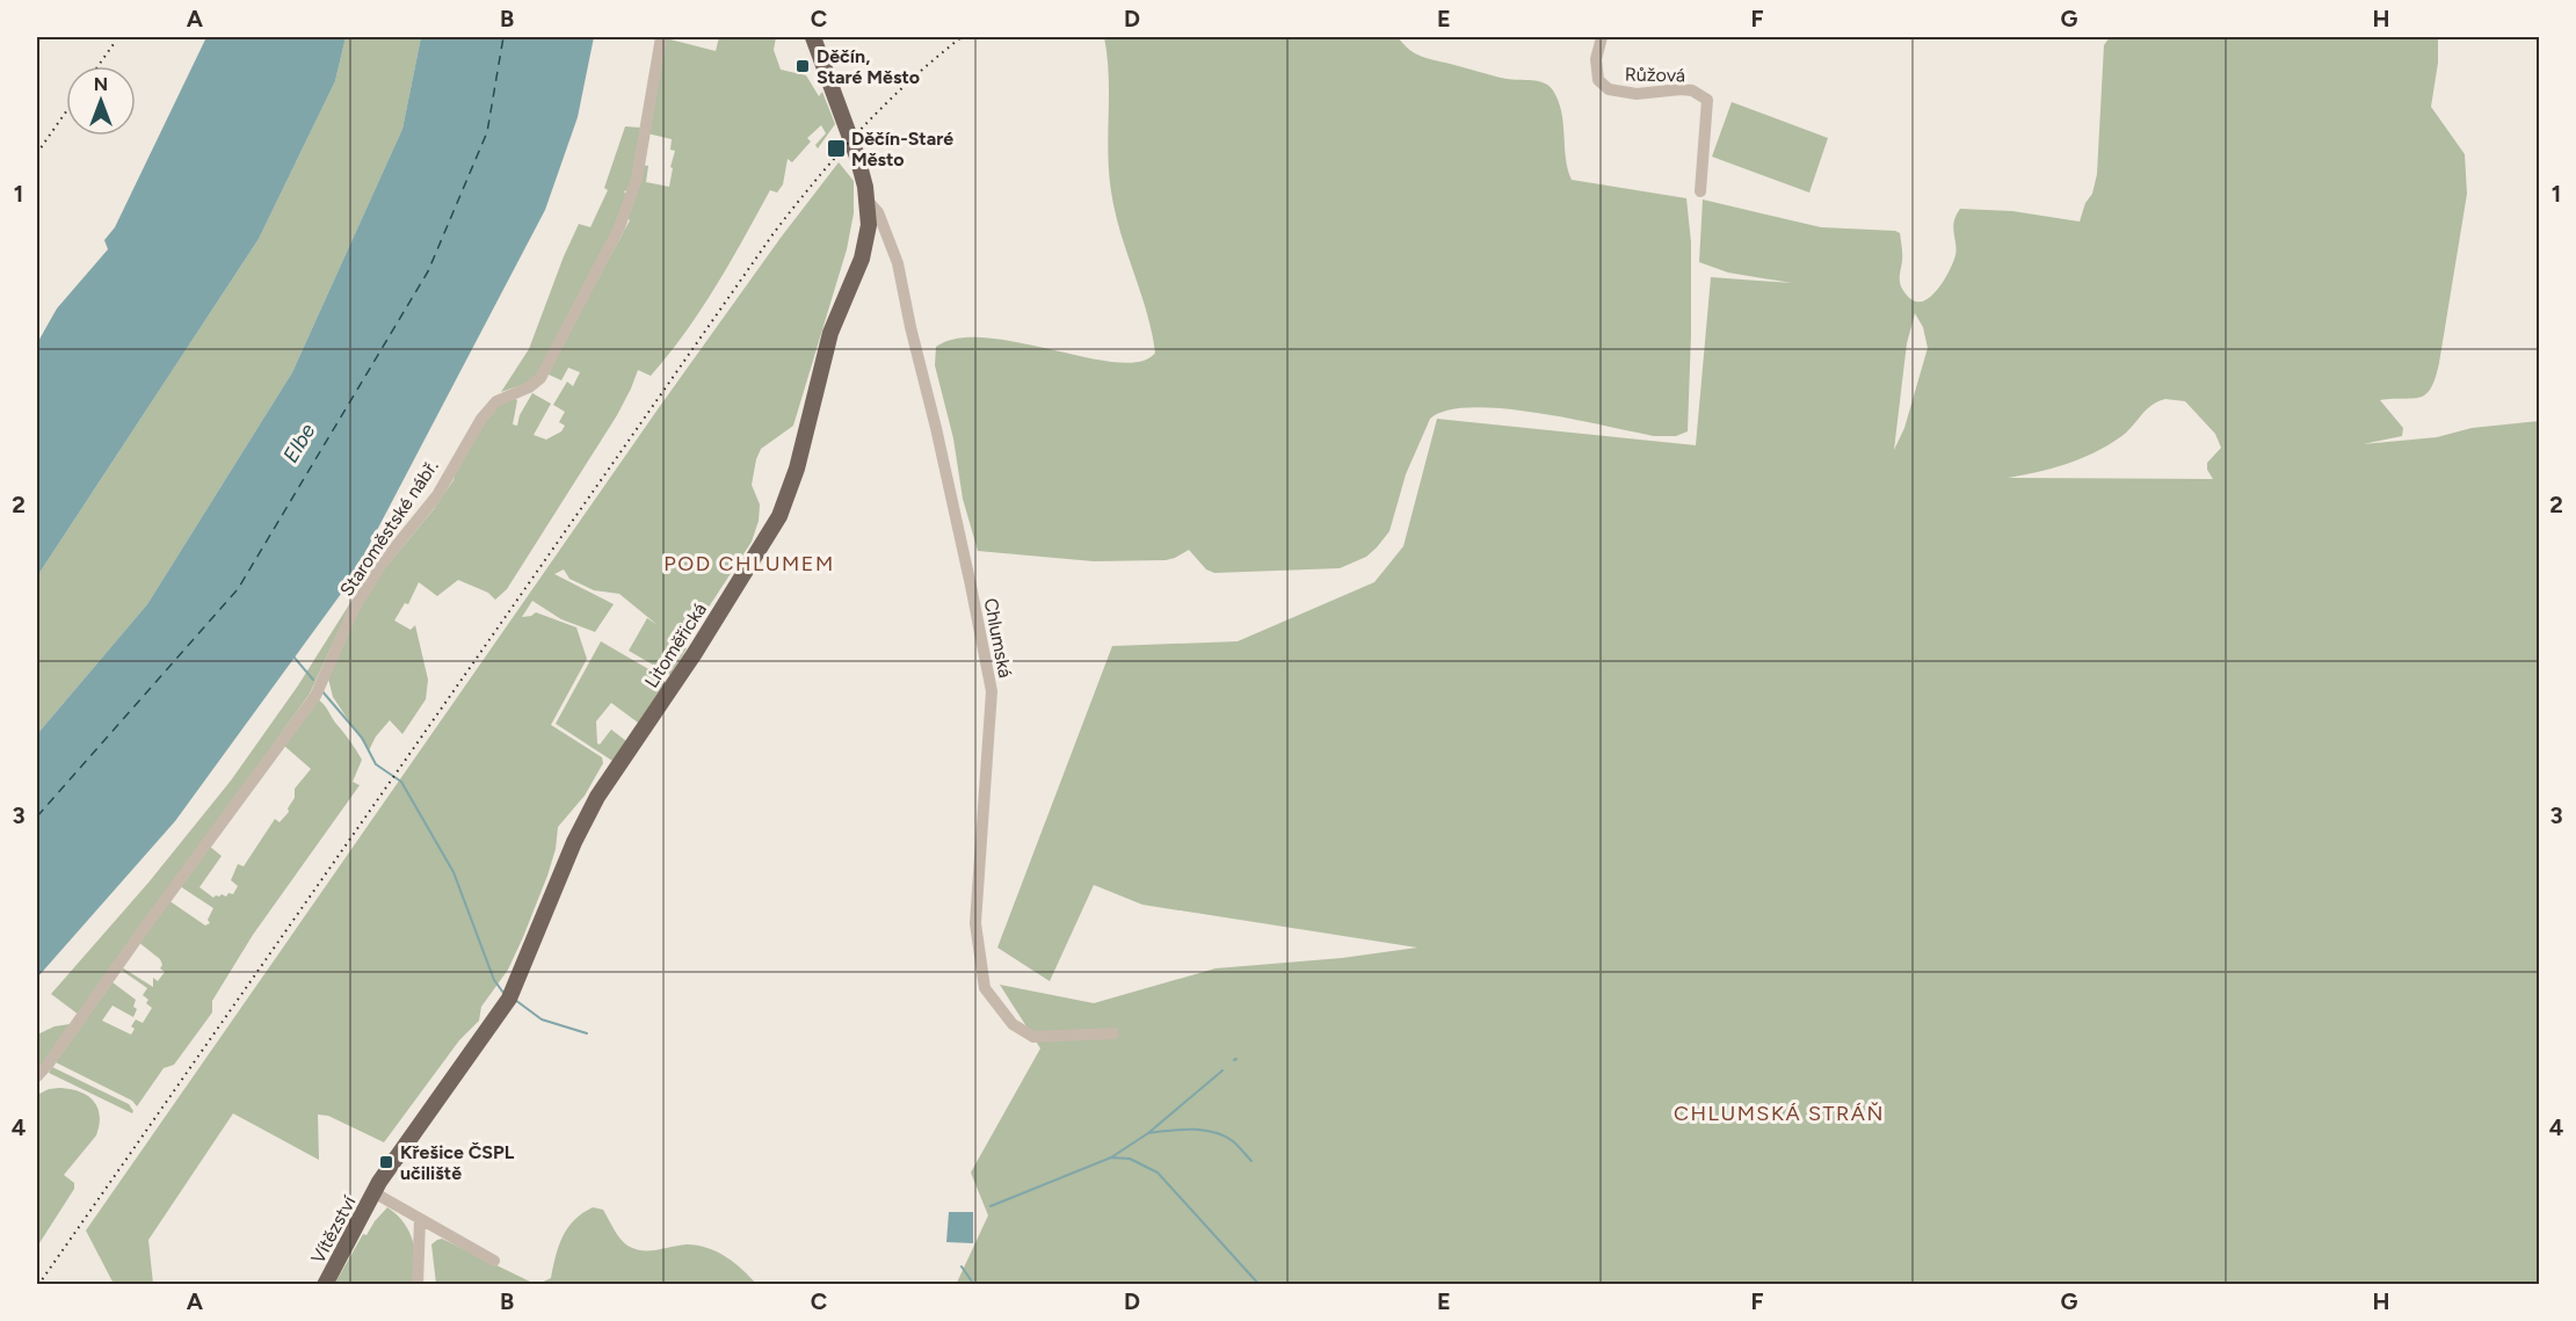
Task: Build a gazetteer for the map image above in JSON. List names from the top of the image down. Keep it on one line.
{"streets":{"main road":["Litoměřická","Vítězství"],"street":["Růžová","Staroměstské nábř.","Chlumská"]},"crossings":[["Chlumská","Litoměřická"],["Litoměřická","Vítězství"]],"districts":["POD CHLUMEM","CHLUMSKÁ STRÁŇ"],"water":["Elbe"],"places":{"transit":["Děčín, Staré Město","Děčín-Staré Město","Křešice ČSPL učiliště"]},"north":"top","grid":{"columns":["A","B","C","D","E","F","G","H"],"rows":["1","2","3","4"]}}
